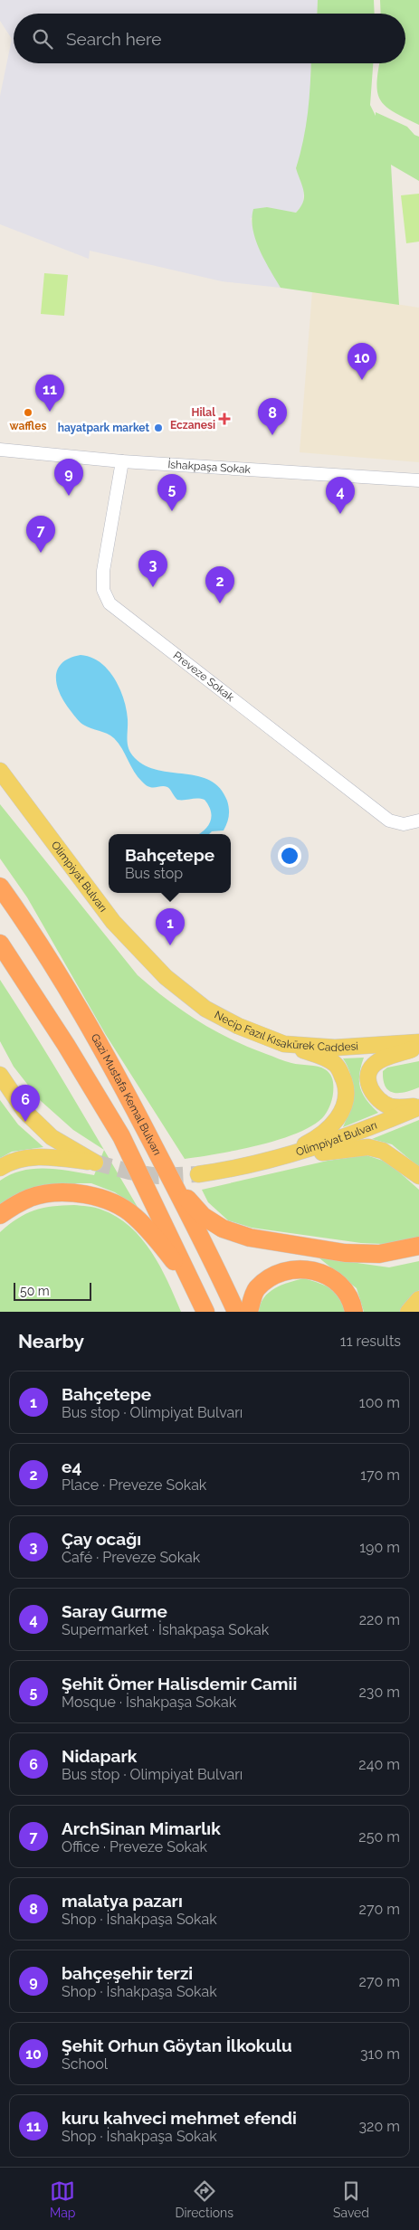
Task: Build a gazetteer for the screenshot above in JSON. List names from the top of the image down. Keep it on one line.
{"streets":{"highway":["Gazi Mustafa Kemal Bulvarı"],"main road":["Olimpiyat Bulvarı","Necip Fazıl Kısakürek Caddesi"],"street":["İshakpaşa Sokak","Preveze Sokak"]},"crossings":[["İshakpaşa Sokak","Preveze Sokak"],["Olimpiyat Bulvarı","Necip Fazıl Kısakürek Caddesi"]],"places":{"other":["waffles","hayatpark market"],"health":["Hilal Eczanesi"]},"scale_bar":"50 m","page":{"search":"Search here","pins":["10","11","8","9","5","4","7","3","2","1","6"],"popup":["Bahçetepe","Bus stop"],"scale":"50 m","heading":["Nearby","11 results"],"list":[{"mark":"1","name":"Bahçetepe","note":"Bus stop · Olimpiyat Bulvarı","value":"100 m"},{"mark":"2","name":"e4","note":"Place · Preveze Sokak","value":"170 m"},{"mark":"3","name":"Çay ocağı","note":"Café · Preveze Sokak","value":"190 m"},{"mark":"4","name":"Saray Gurme","note":"Supermarket · İshakpaşa Sokak","value":"220 m"},{"mark":"5","name":"Şehit Ömer Halisdemir Camii","note":"Mosque · İshakpaşa Sokak","value":"230 m"},{"mark":"6","name":"Nidapark","note":"Bus stop · Olimpiyat Bulvarı","value":"240 m"},{"mark":"7","name":"ArchSinan Mimarlık","note":"Office · Preveze Sokak","value":"250 m"},{"mark":"8","name":"malatya pazarı","note":"Shop · İshakpaşa Sokak","value":"270 m"},{"mark":"9","name":"bahçeşehir terzi","note":"Shop · İshakpaşa Sokak","value":"270 m"},{"mark":"10","name":"Şehit Orhun Göytan İlkokulu","note":"School","value":"310 m"},{"mark":"11","name":"kuru kahveci mehmet efendi","note":"Shop · İshakpaşa Sokak","value":"320 m"}],"nav":["Map","Directions","Saved"]}}
